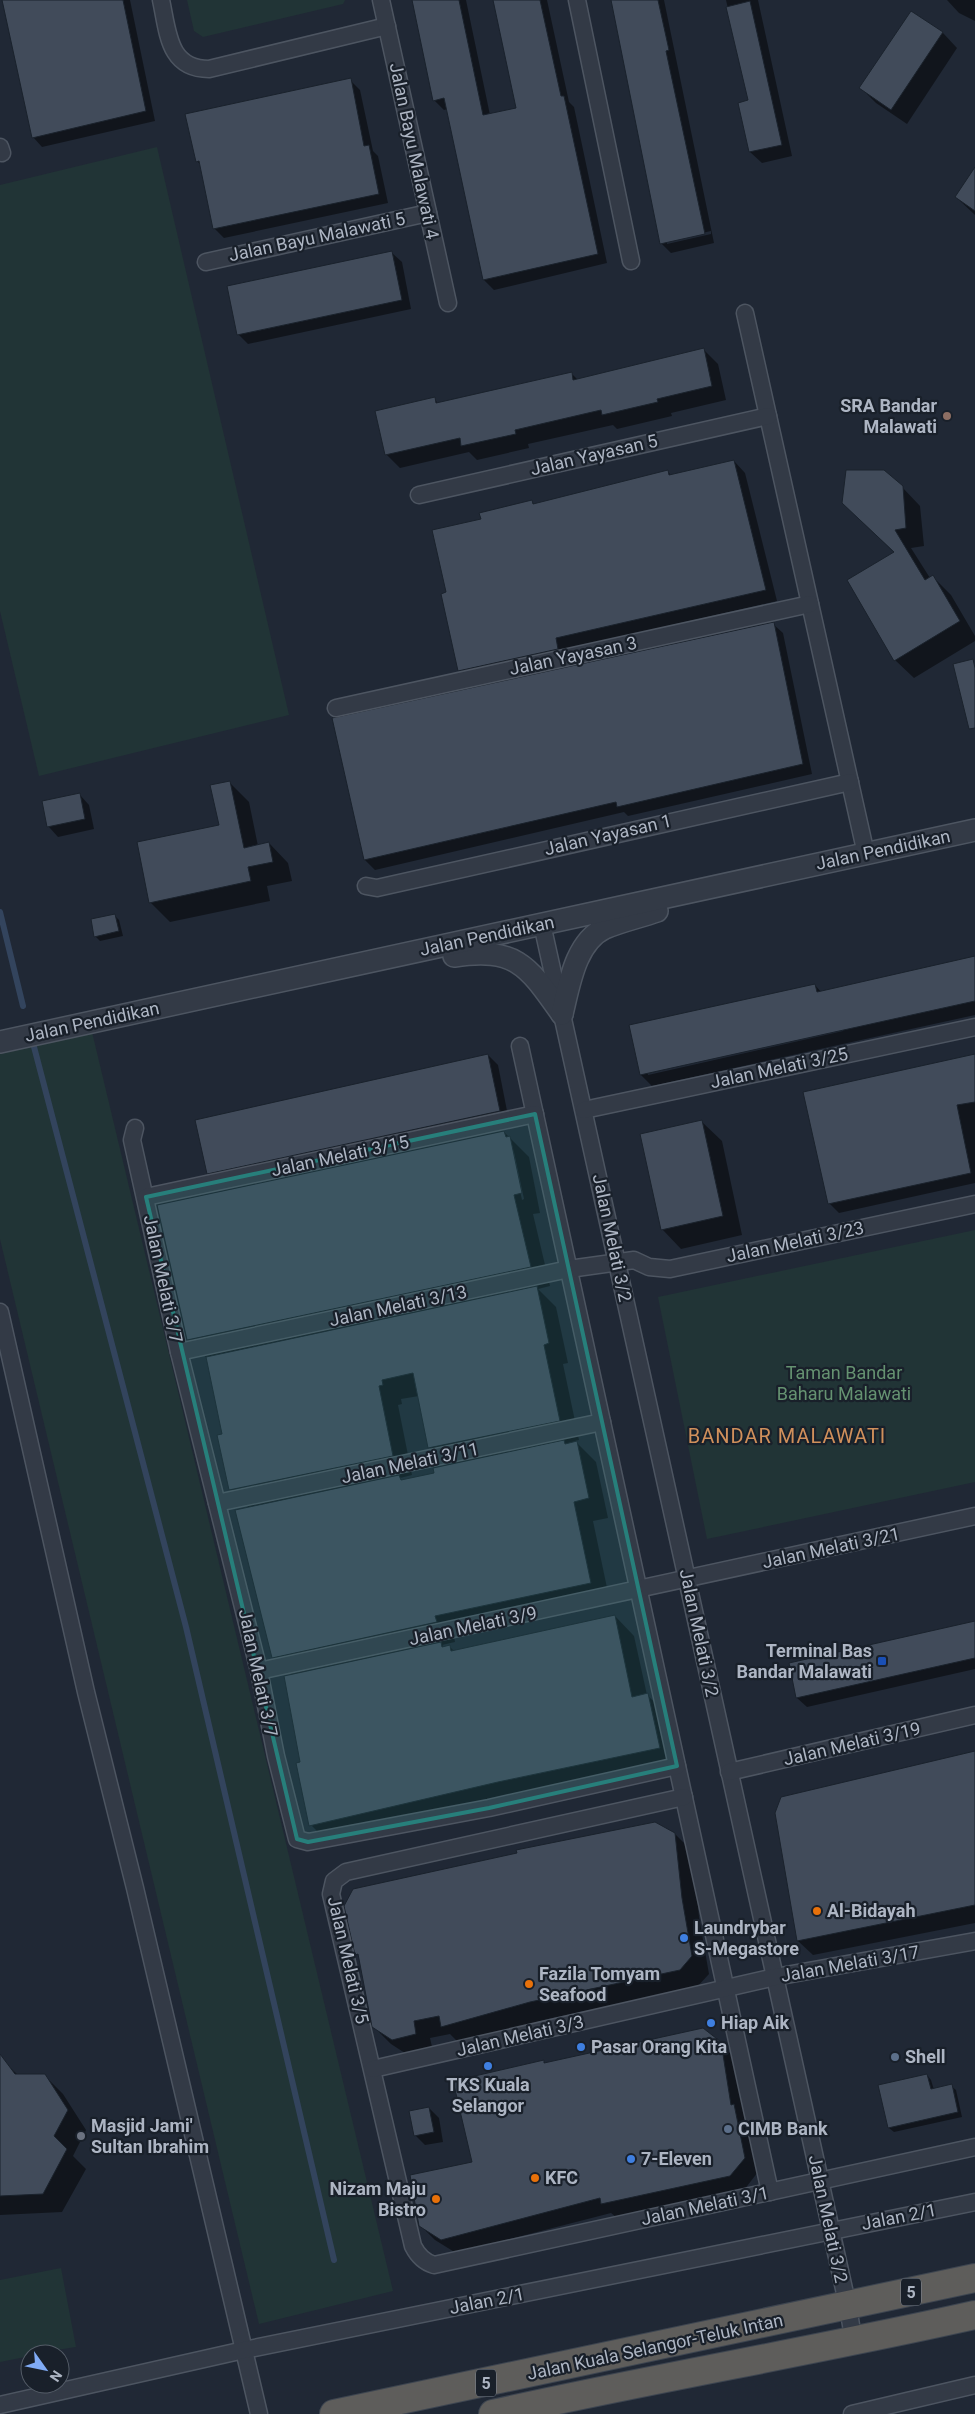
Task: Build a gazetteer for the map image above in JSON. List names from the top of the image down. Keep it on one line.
{"streets":{"highway":["5","Jalan Kuala Selangor-Teluk Intan"],"street":["Jalan Bayu Malawati 4","Jalan Bayu Malawati 5","Jalan Yayasan 5","Jalan Yayasan 3","Jalan Yayasan 1","Jalan Pendidikan","Jalan Melati 3/25","Jalan Melati 3/15","Jalan Melati 3/2","Jalan Melati 3/23","Jalan Melati 3/7","Jalan Melati 3/13","Jalan Melati 3/11","Jalan Melati 3/21","Jalan Melati 3/9","Jalan Melati 3/19","Jalan Melati 3/5","Jalan Melati 3/17","Jalan Melati 3/3","Jalan Melati 3/1","Jalan 2/1"]},"crossings":[["Jalan Bayu Malawati 4","Jalan Bayu Malawati 5"],["Jalan Pendidikan","Jalan Melati 3/2"],["Jalan Melati 3/25","Jalan Melati 3/2"],["Jalan Melati 3/15","Jalan Melati 3/7"],["Jalan Melati 3/2","Jalan Melati 3/23"],["Jalan Melati 3/2","Jalan Melati 3/13"],["Jalan Melati 3/2","Jalan Melati 3/21"],["Jalan Melati 3/2","Jalan Melati 3/9"],["Jalan Melati 3/2","Jalan Melati 3/19"],["Jalan Melati 3/2","Jalan Melati 3/17"],["Jalan Melati 3/2","Jalan Melati 3/1"],["Jalan Melati 3/2","Jalan 2/1"],["Jalan Melati 3/2","Jalan Kuala Selangor-Teluk Intan"],["Jalan Melati 3/23","Jalan Melati 3/13"],["Jalan Melati 3/7","Jalan Melati 3/13"],["Jalan Melati 3/7","Jalan Melati 3/11"],["Jalan Melati 3/7","Jalan Melati 3/9"],["Jalan Melati 3/21","Jalan Melati 3/9"],["Jalan Melati 3/5","Jalan Melati 3/3"],["Jalan Melati 3/5","Jalan Melati 3/1"],["Jalan Melati 3/17","Jalan Melati 3/3"]],"districts":["BANDAR MALAWATI"],"parks":["Taman Bandar Baharu Malawati"],"places":{"other":["SRA Bandar Malawati","Al-Bidayah","Laundrybar S-Megastore","Fazila Tomyam Seafood","Hiap Aik","Pasar Orang Kita","Shell","TKS Kuala Selangor","CIMB Bank","Masjid Jami' Sultan Ibrahim","7-Eleven","KFC","Nizam Maju Bistro"],"transit":["Terminal Bas Bandar Malawati"]},"north":"bottom right"}
